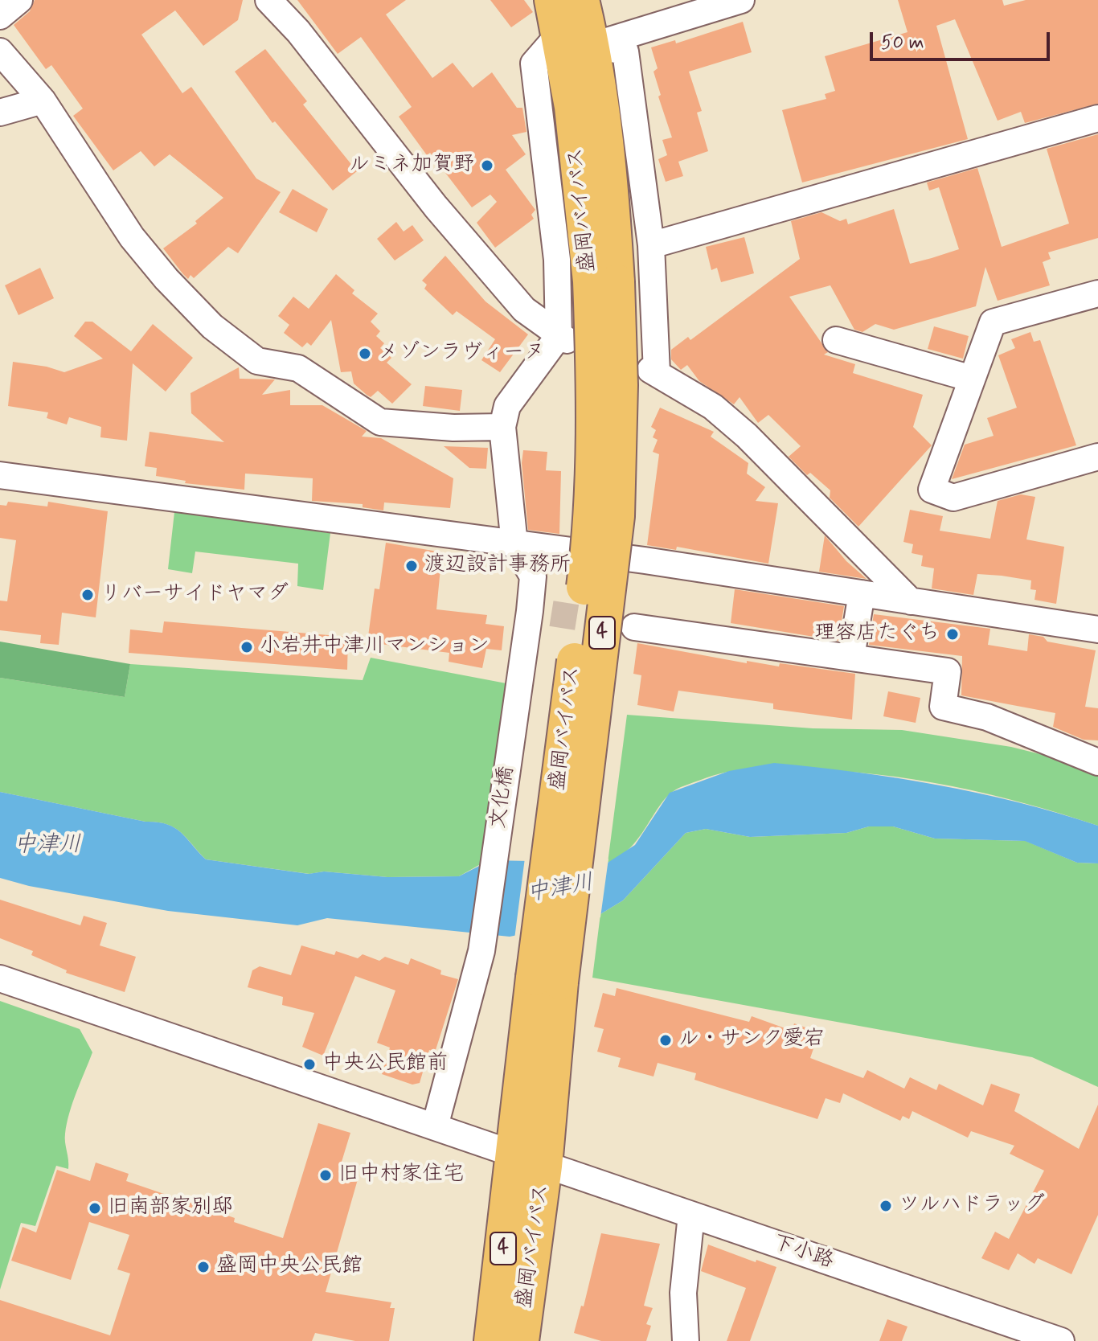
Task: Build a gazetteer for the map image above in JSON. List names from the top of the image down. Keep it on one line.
{"streets":{"highway":["盛岡バイパス","4"],"street":["文化橋","下小路"]},"crossings":[["盛岡バイパス","下小路"],["文化橋","下小路"]],"water":["中津川"],"places":["ルミネ加賀野","メゾンラヴィーヌ","渡辺設計事務所","リバーサイドヤマダ","理容店たぐち","小岩井中津川マンション","ル・サンク愛宕","中央公民館前","旧中村家住宅","ツルハドラッグ","旧南部家別邸","盛岡中央公民館"],"scale_bar":"50 m"}
